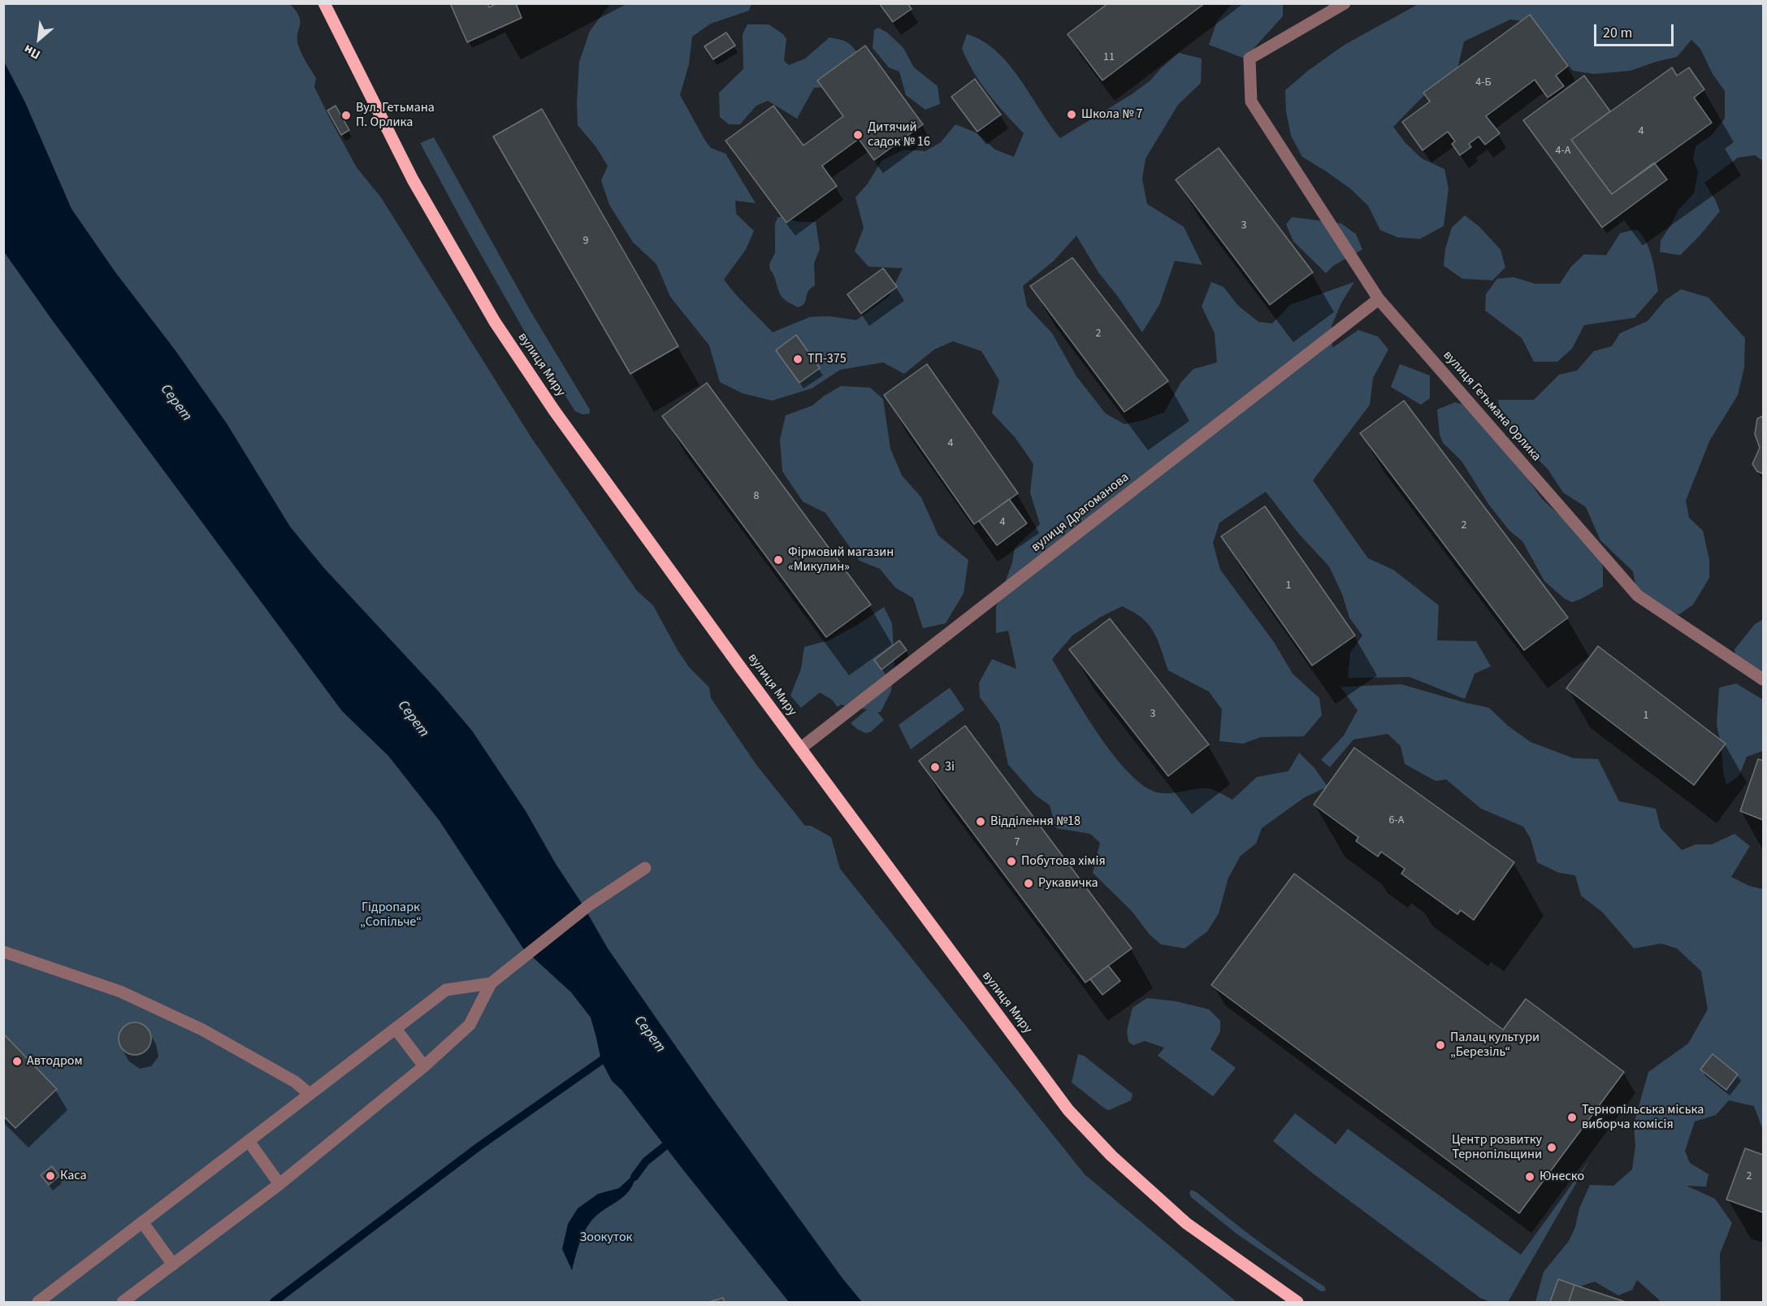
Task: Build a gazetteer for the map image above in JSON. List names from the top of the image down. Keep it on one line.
{"streets":{"main road":["вулиця Миру"],"street":["вулиця Гетьмана Орлика","вулиця Драгоманова"]},"crossings":[["вулиця Миру","вулиця Драгоманова"],["вулиця Гетьмана Орлика","вулиця Драгоманова"]],"water":["Серет"],"parks":["Гідропарк „Сопільче“","Зоокуток"],"places":["Школа № 7","Вул. Гетьмана П. Орлика","Дитячий садок № 16","ТП-375","Фірмовий магазин «Микулин»","3і","Відділення №18","Побутова хімія","Рукавичка","Палац культури „Березіль“","Автодром","Тернопільська міська виборча комісія","Центр розвитку Тернопільщини","Каса","Юнеско"],"house_numbers":["11","4-Б","4","4-А","3","9","2","4","8","4","2","1","3","1","6-А","7","2"],"scale_bar":"20 m","north":"bottom left"}
